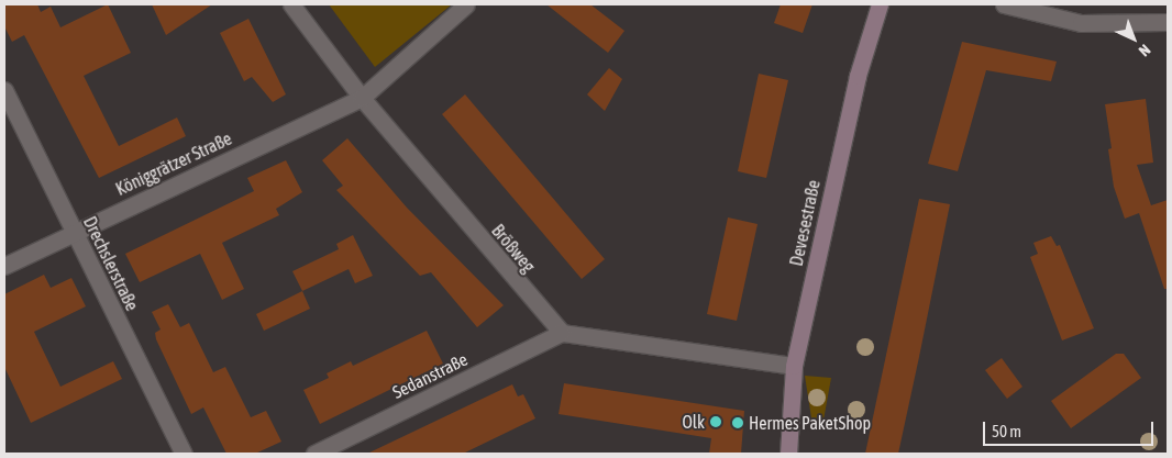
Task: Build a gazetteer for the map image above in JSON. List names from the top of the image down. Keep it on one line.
{"streets":{"street":["Königgrätzer Straße","Devesestraße","Brößweg","Drechslerstraße","Sedanstraße"]},"crossings":[["Königgrätzer Straße","Brößweg"],["Königgrätzer Straße","Drechslerstraße"],["Brößweg","Sedanstraße"]],"places":["Olk","Hermes PaketShop"],"scale_bar":"50 m","north":"bottom right"}
